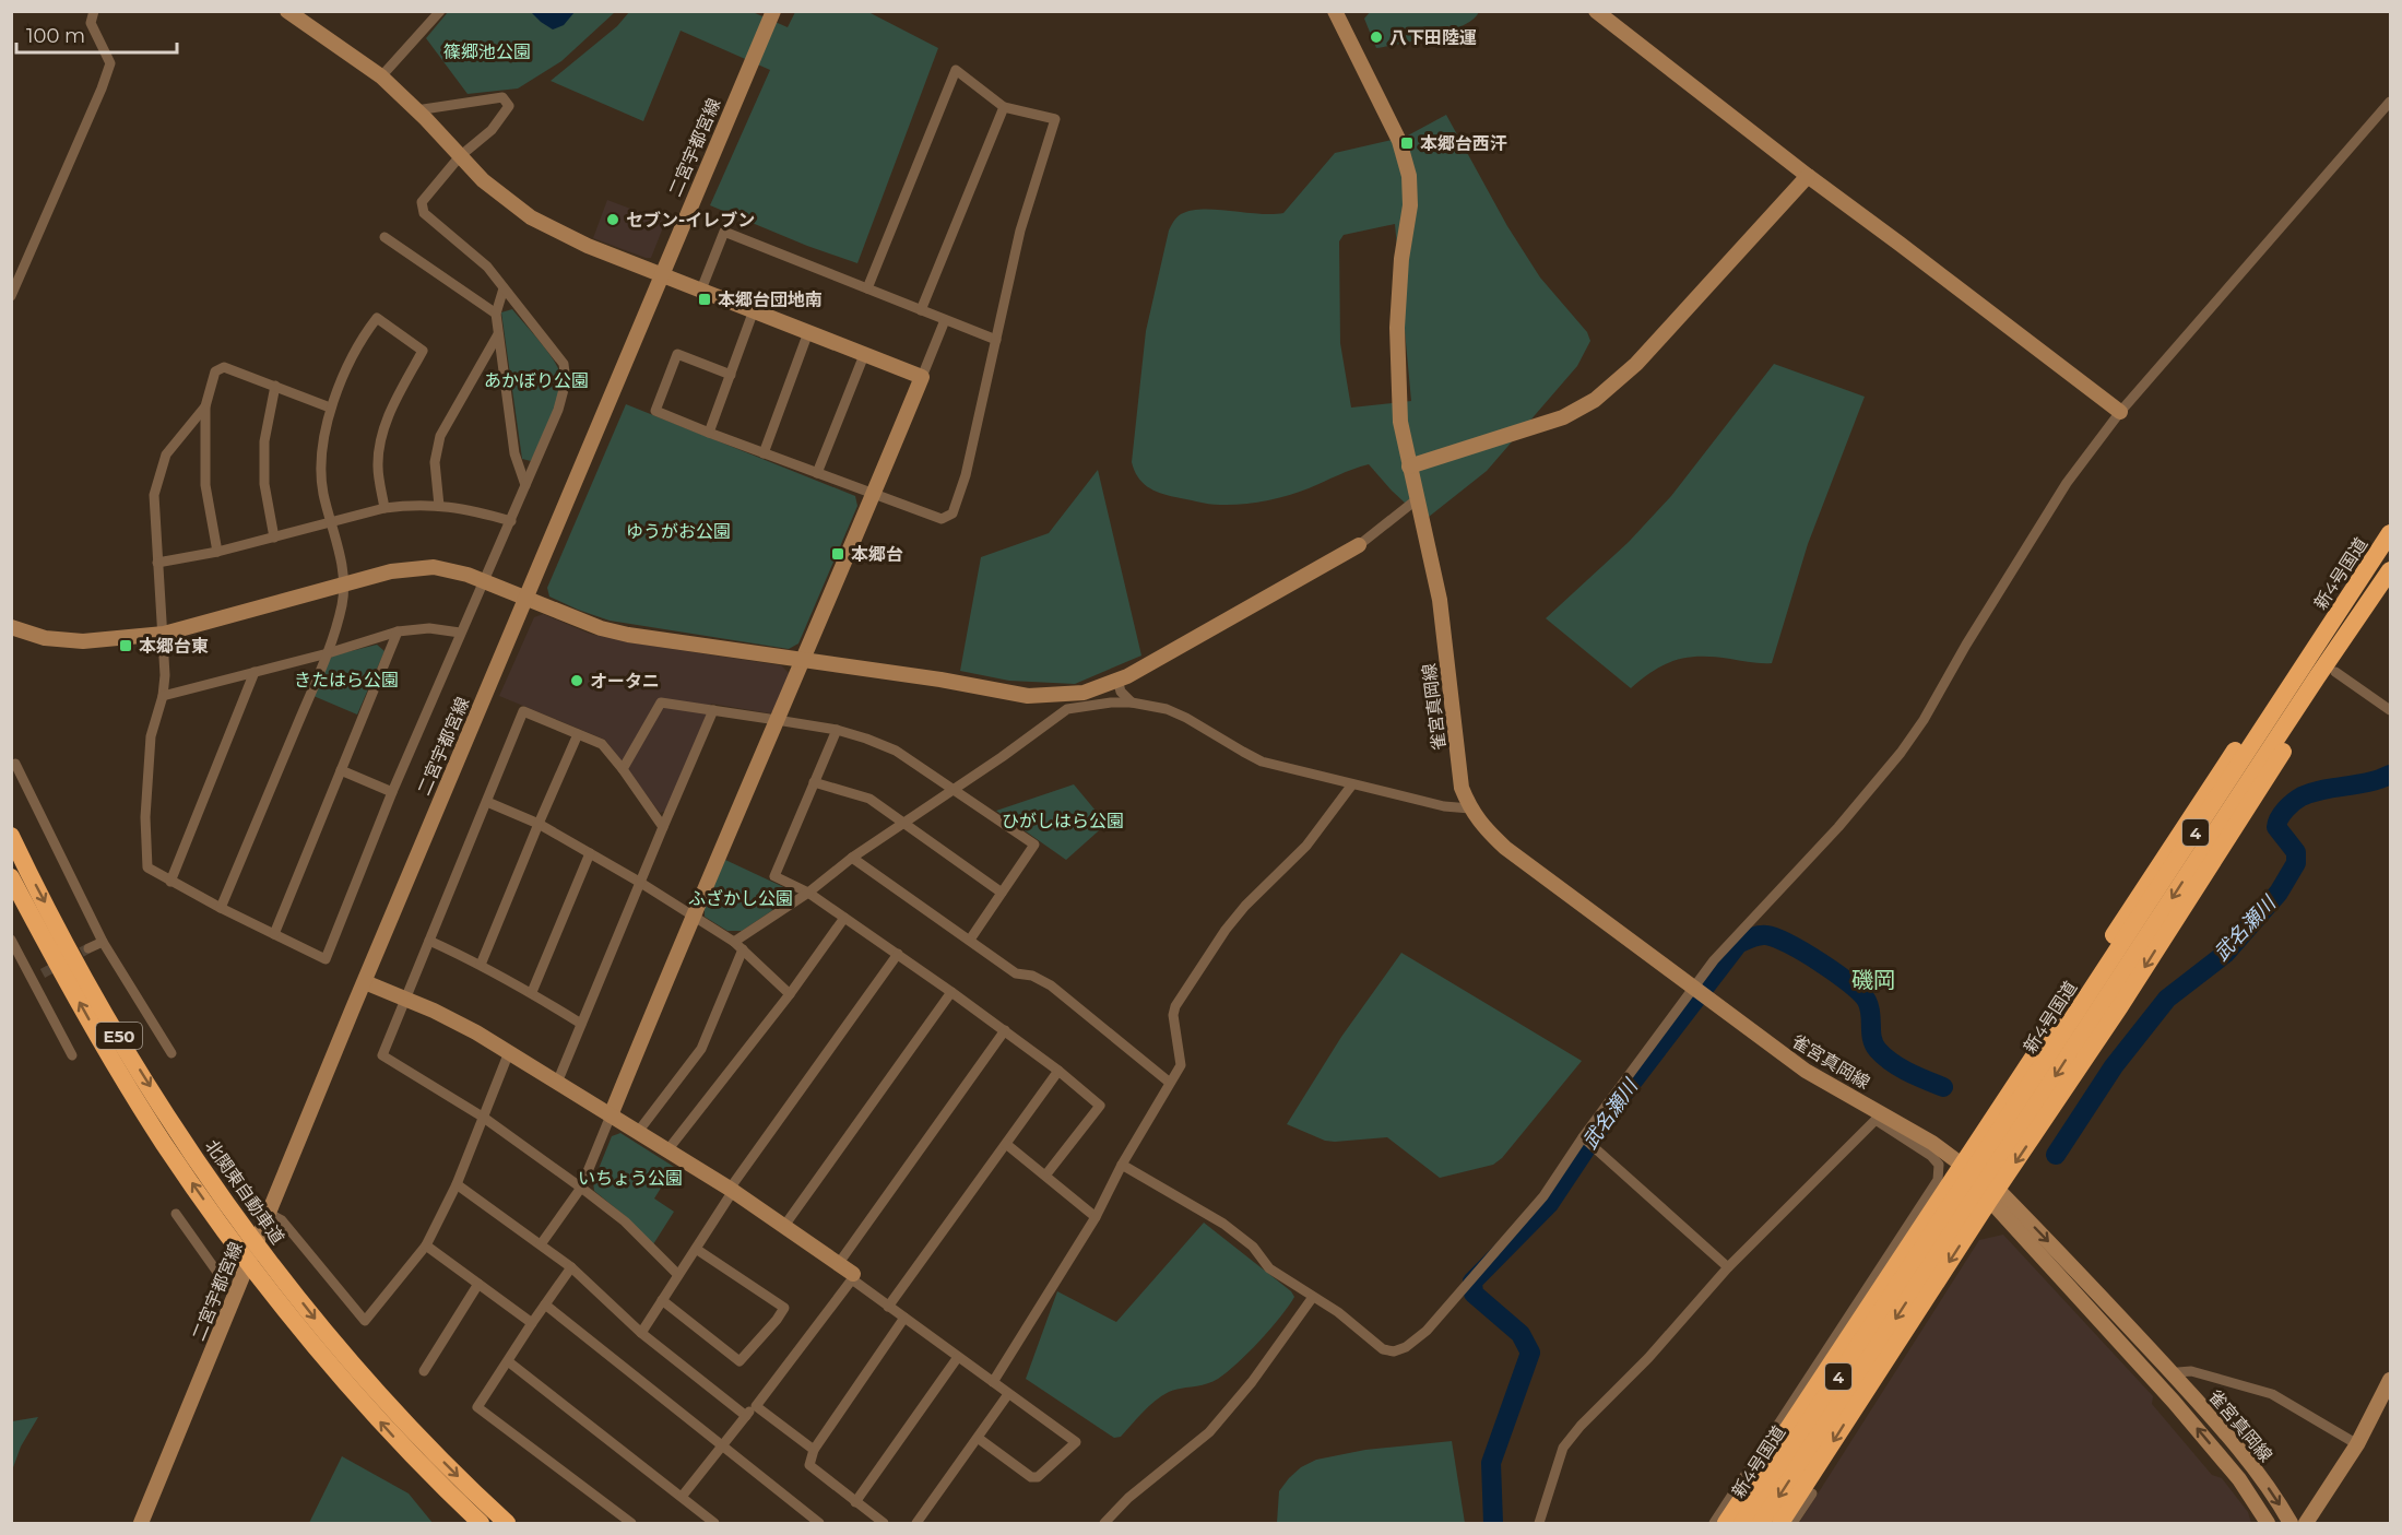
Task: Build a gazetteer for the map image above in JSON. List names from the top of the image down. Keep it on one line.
{"streets":{"highway":["新4号国道","4","E50","北関東自動車道"],"street":["二宮宇都宮線","雀宮真岡線"]},"districts":["磯岡"],"water":["武名瀬川"],"parks":["篠郷池公園","あかぼり公園","ゆうがお公園","きたはら公園","ひがしはら公園","ふざかし公園","いちょう公園"],"places":{"other":["八下田陸運","セブン-イレブン","オータニ"],"transit":["本郷台西汗","本郷台団地南","本郷台","本郷台東"]},"scale_bar":"100 m"}
